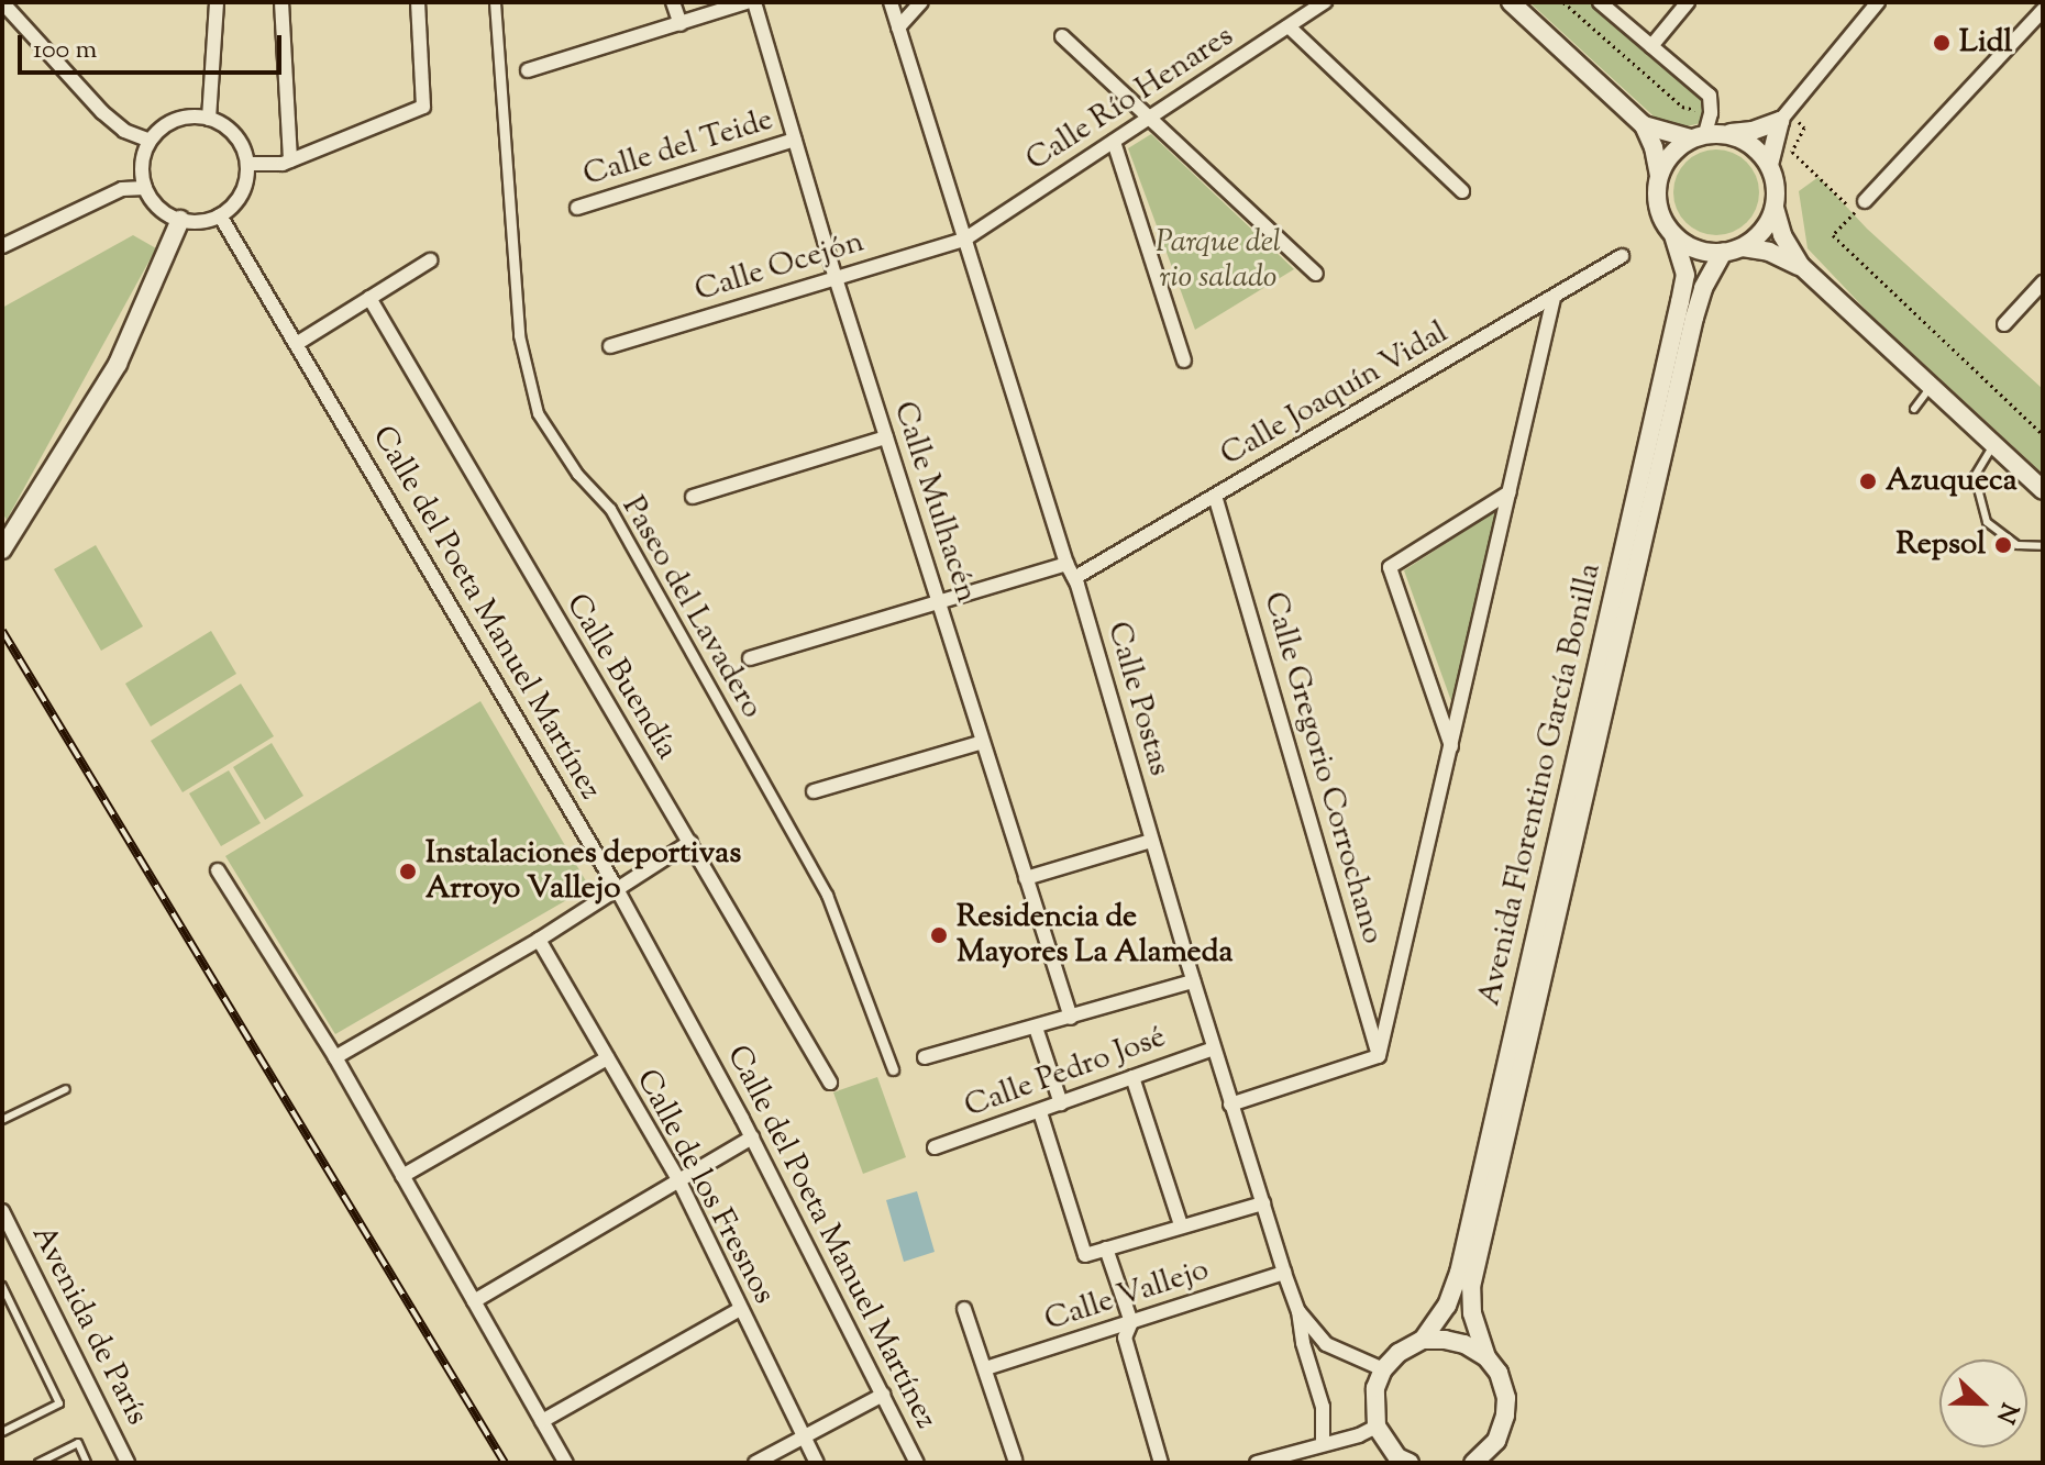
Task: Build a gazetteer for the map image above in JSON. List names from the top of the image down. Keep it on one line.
{"streets":{"street":["Calle Río Henares","Calle del Teide","Calle Ocejón","Calle Joaquín Vidal","Calle Mulhacén","Paseo del Lavadero","Calle del Poeta Manuel Martínez","Calle Buendía","Calle Postas","Calle Gregorio Corrochano","Avenida Florentino García Bonilla","Calle Pedro José","Calle de los Fresnos","Calle Vallejo","Avenida de París"]},"crossings":[["Calle Río Henares","Calle Ocejón"],["Calle Río Henares","Calle Postas"],["Calle del Teide","Calle Mulhacén"],["Calle Ocejón","Calle Mulhacén"],["Calle Ocejón","Calle Postas"],["Calle Joaquín Vidal","Calle Postas"],["Calle Joaquín Vidal","Calle Gregorio Corrochano"],["Calle Postas","Avenida Florentino García Bonilla"],["Calle Postas","Calle Pedro José"],["Calle Postas","Calle Vallejo"]],"parks":["Parque del rio salado"],"places":["Lidl","Azuqueca","Repsol","Instalaciones deportivas Arroyo Vallejo","Residencia de Mayores La Alameda"],"scale_bar":"100 m","north":"right"}
